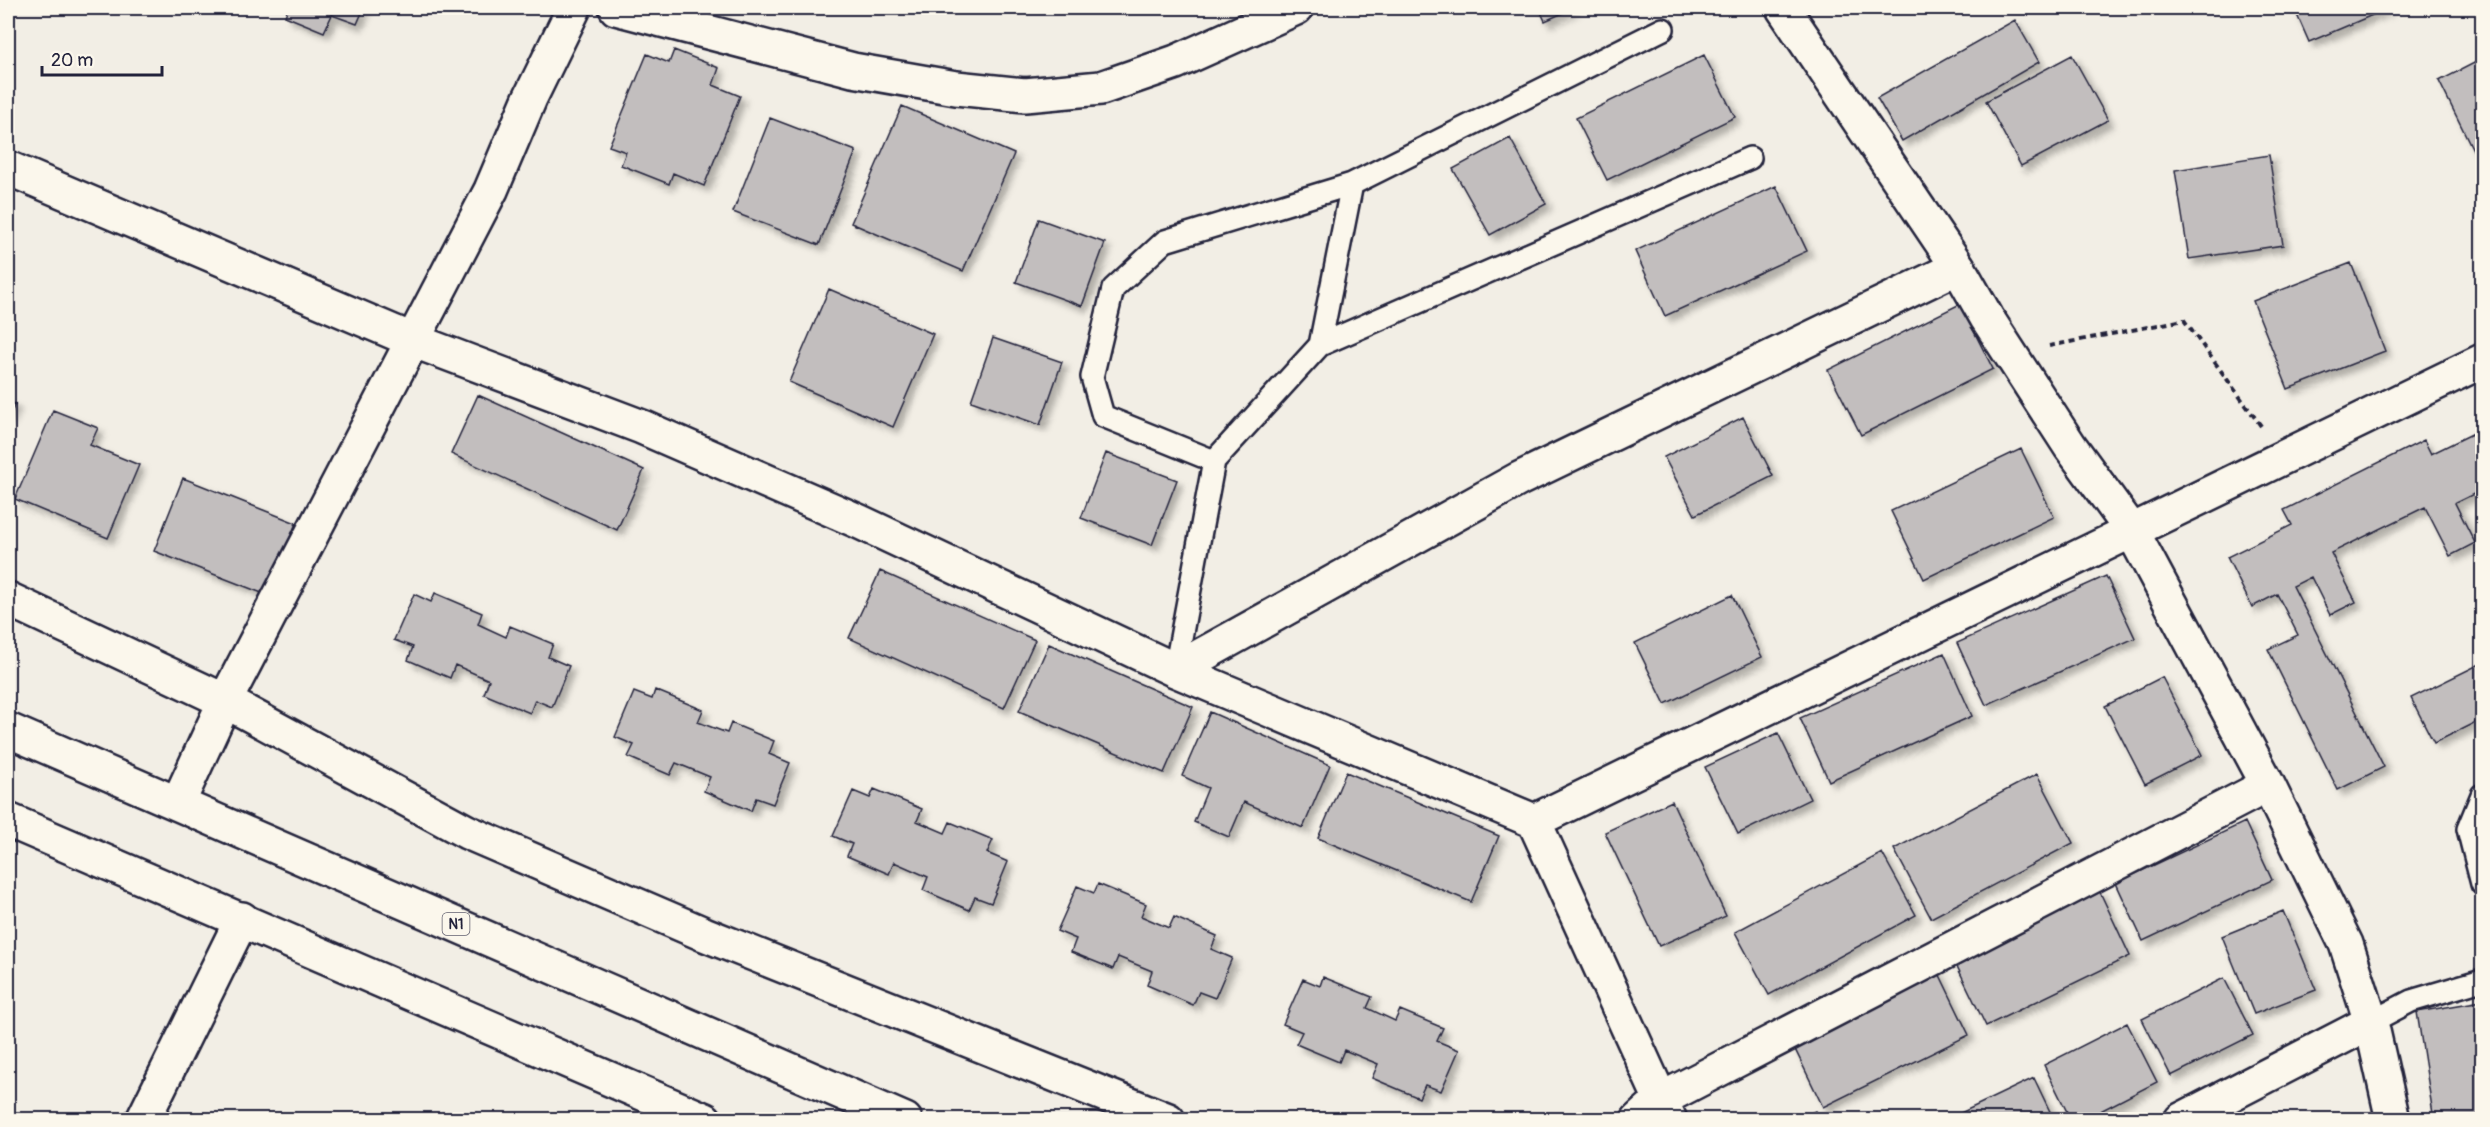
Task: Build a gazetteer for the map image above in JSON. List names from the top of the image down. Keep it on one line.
{"streets":{"street":["N1"]},"scale_bar":"20 m"}
